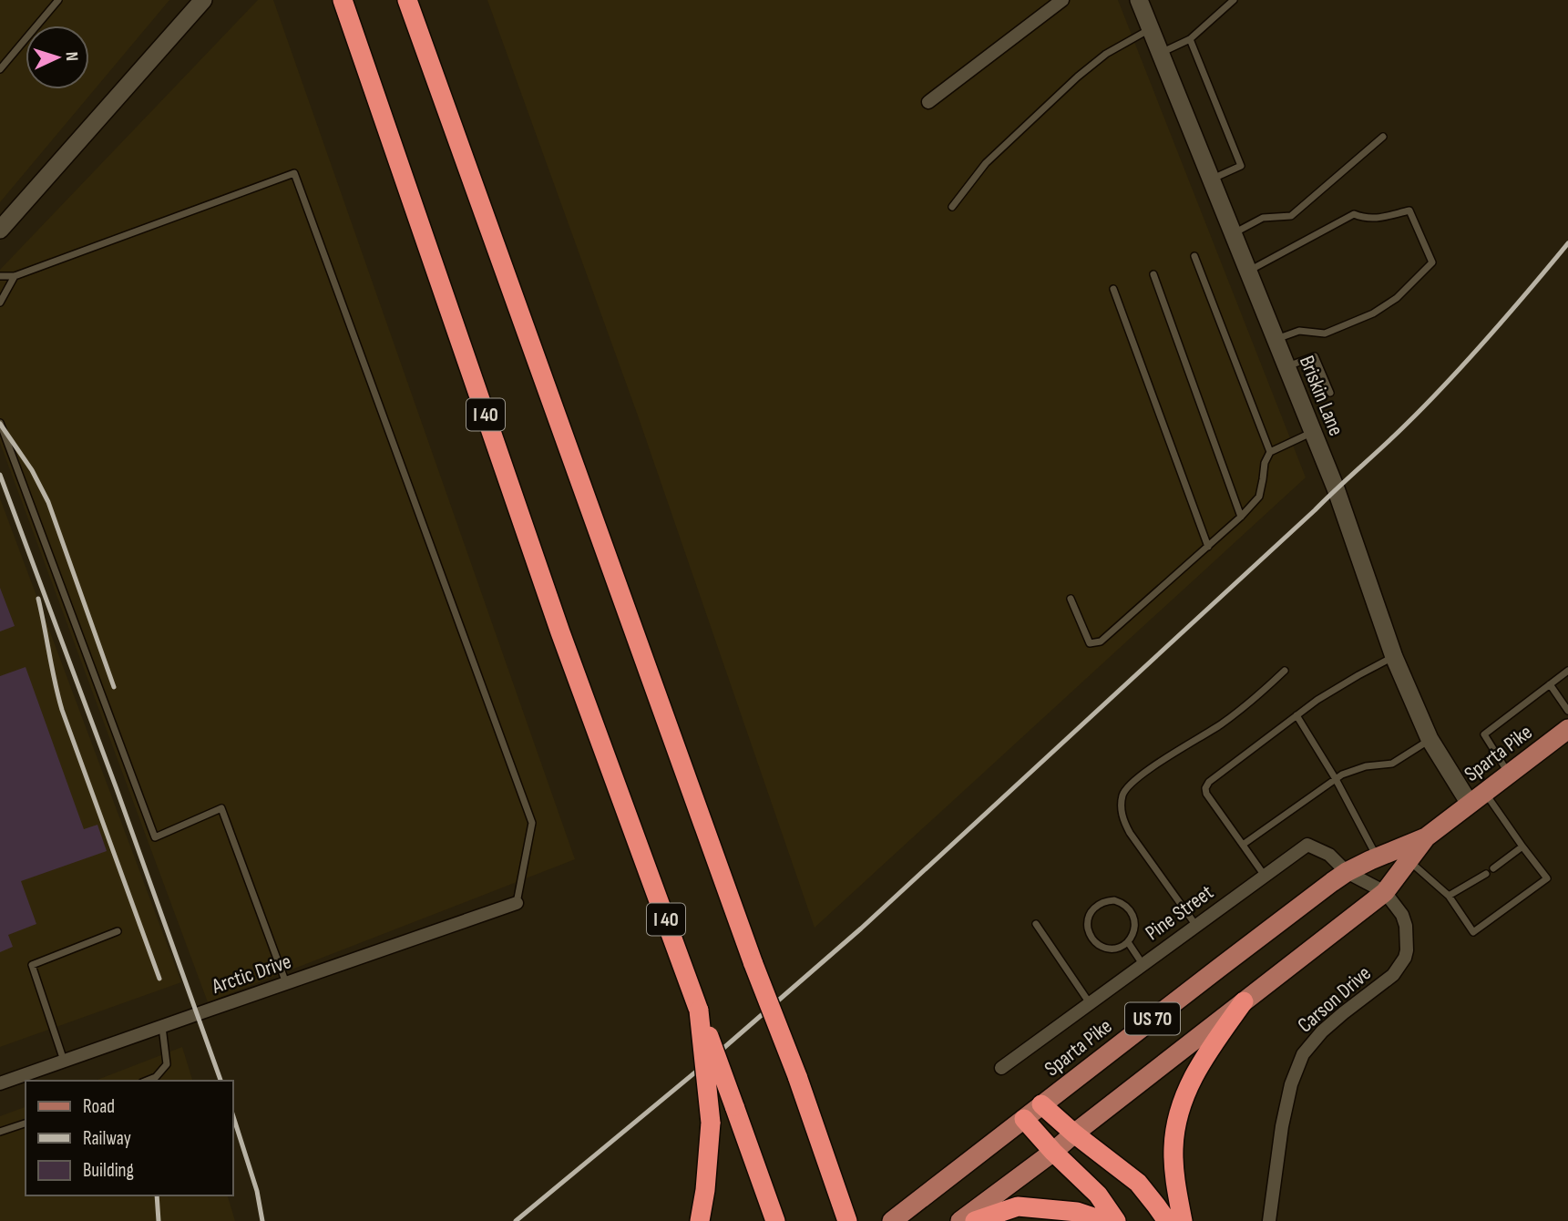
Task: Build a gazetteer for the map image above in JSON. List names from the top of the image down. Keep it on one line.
{"streets":{"highway":["I 40"],"main road":["Sparta Pike","US 70"],"street":["Briskin Lane","Pine Street","Arctic Drive","Carson Drive"]},"crossings":[["Briskin Lane","Sparta Pike"],["Sparta Pike","Pine Street"],["Sparta Pike","Carson Drive"],["Pine Street","Carson Drive"]],"legend":["Road","Railway","Building"],"north":"right"}
